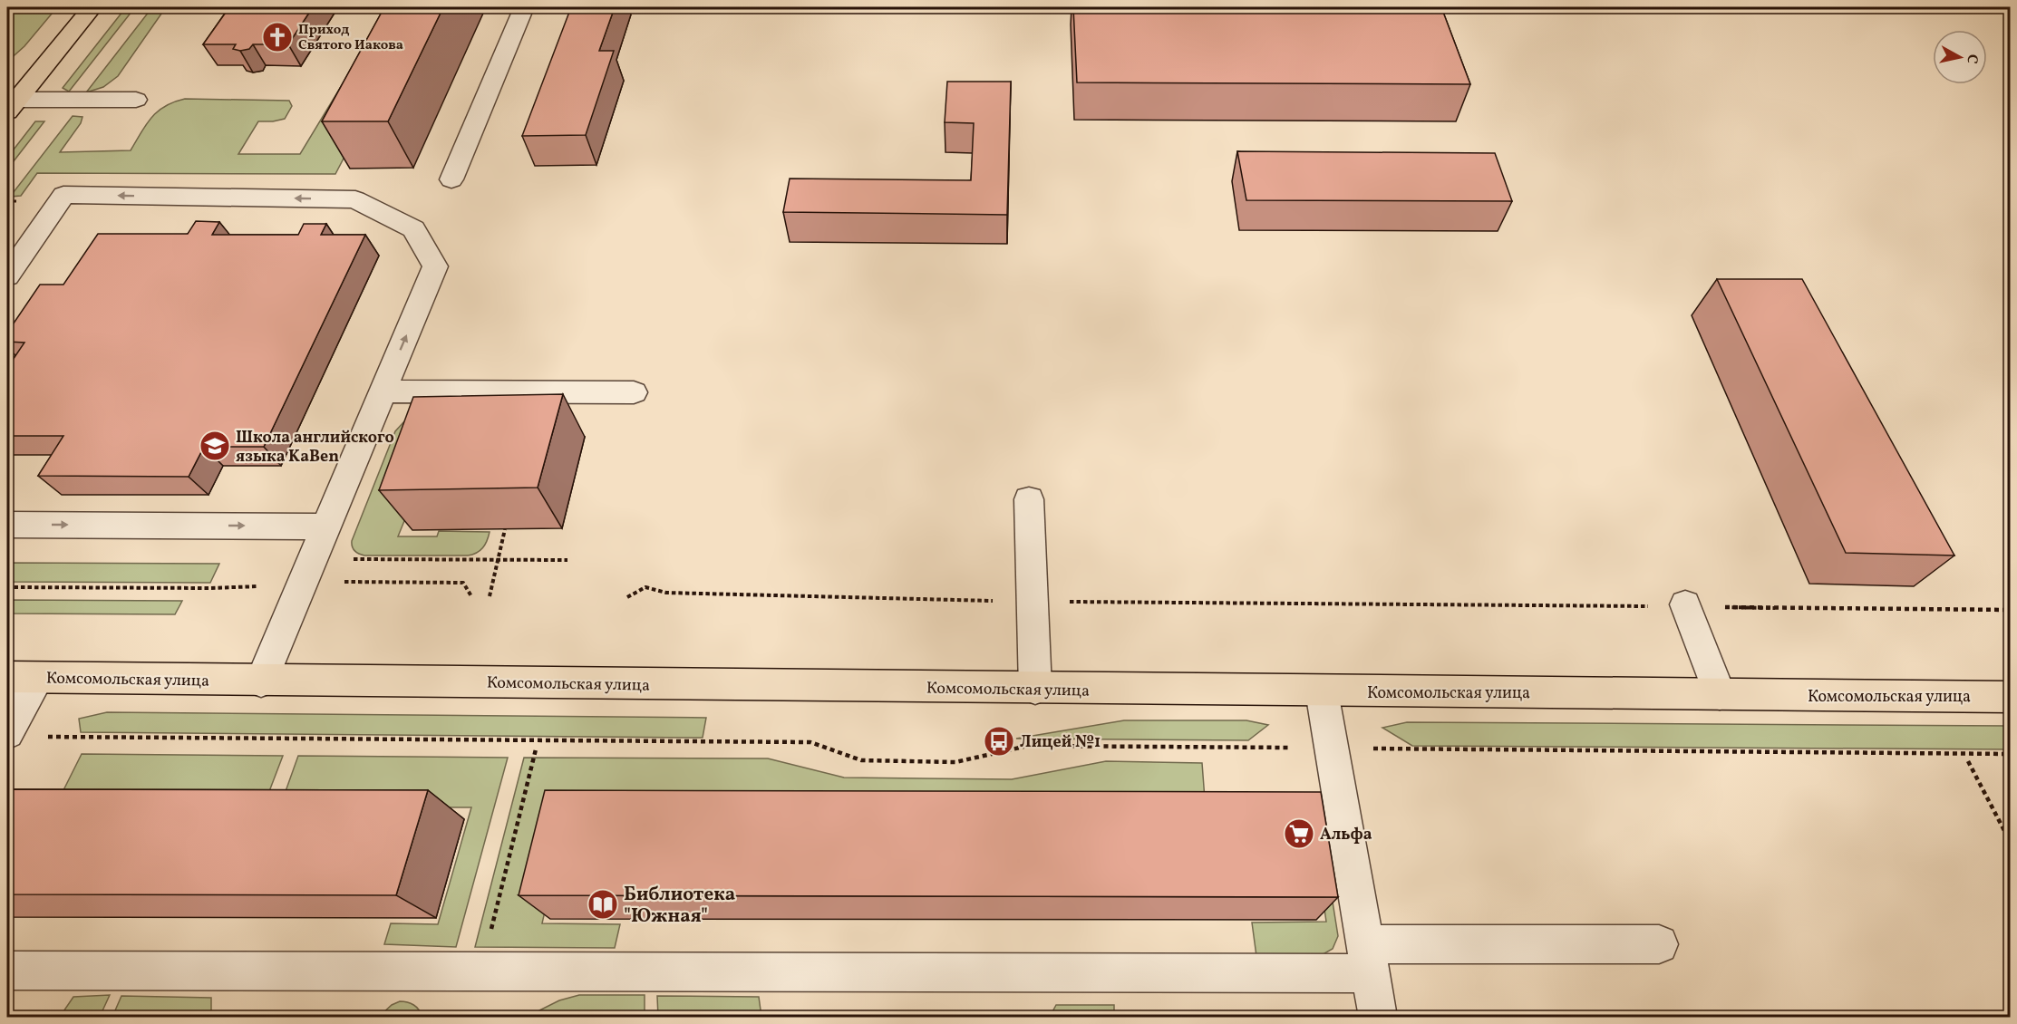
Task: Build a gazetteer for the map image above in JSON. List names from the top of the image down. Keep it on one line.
{"streets":{"main road":["Комсомольская улица"]},"places":{"church":["Приход Святого Иакова"],"school or university":["Школа английского языка KaBen"],"bus stop":["Лицей №1"],"supermarket":["Альфа"],"library":["Библиотека \"Южная\""]},"north":"right"}
